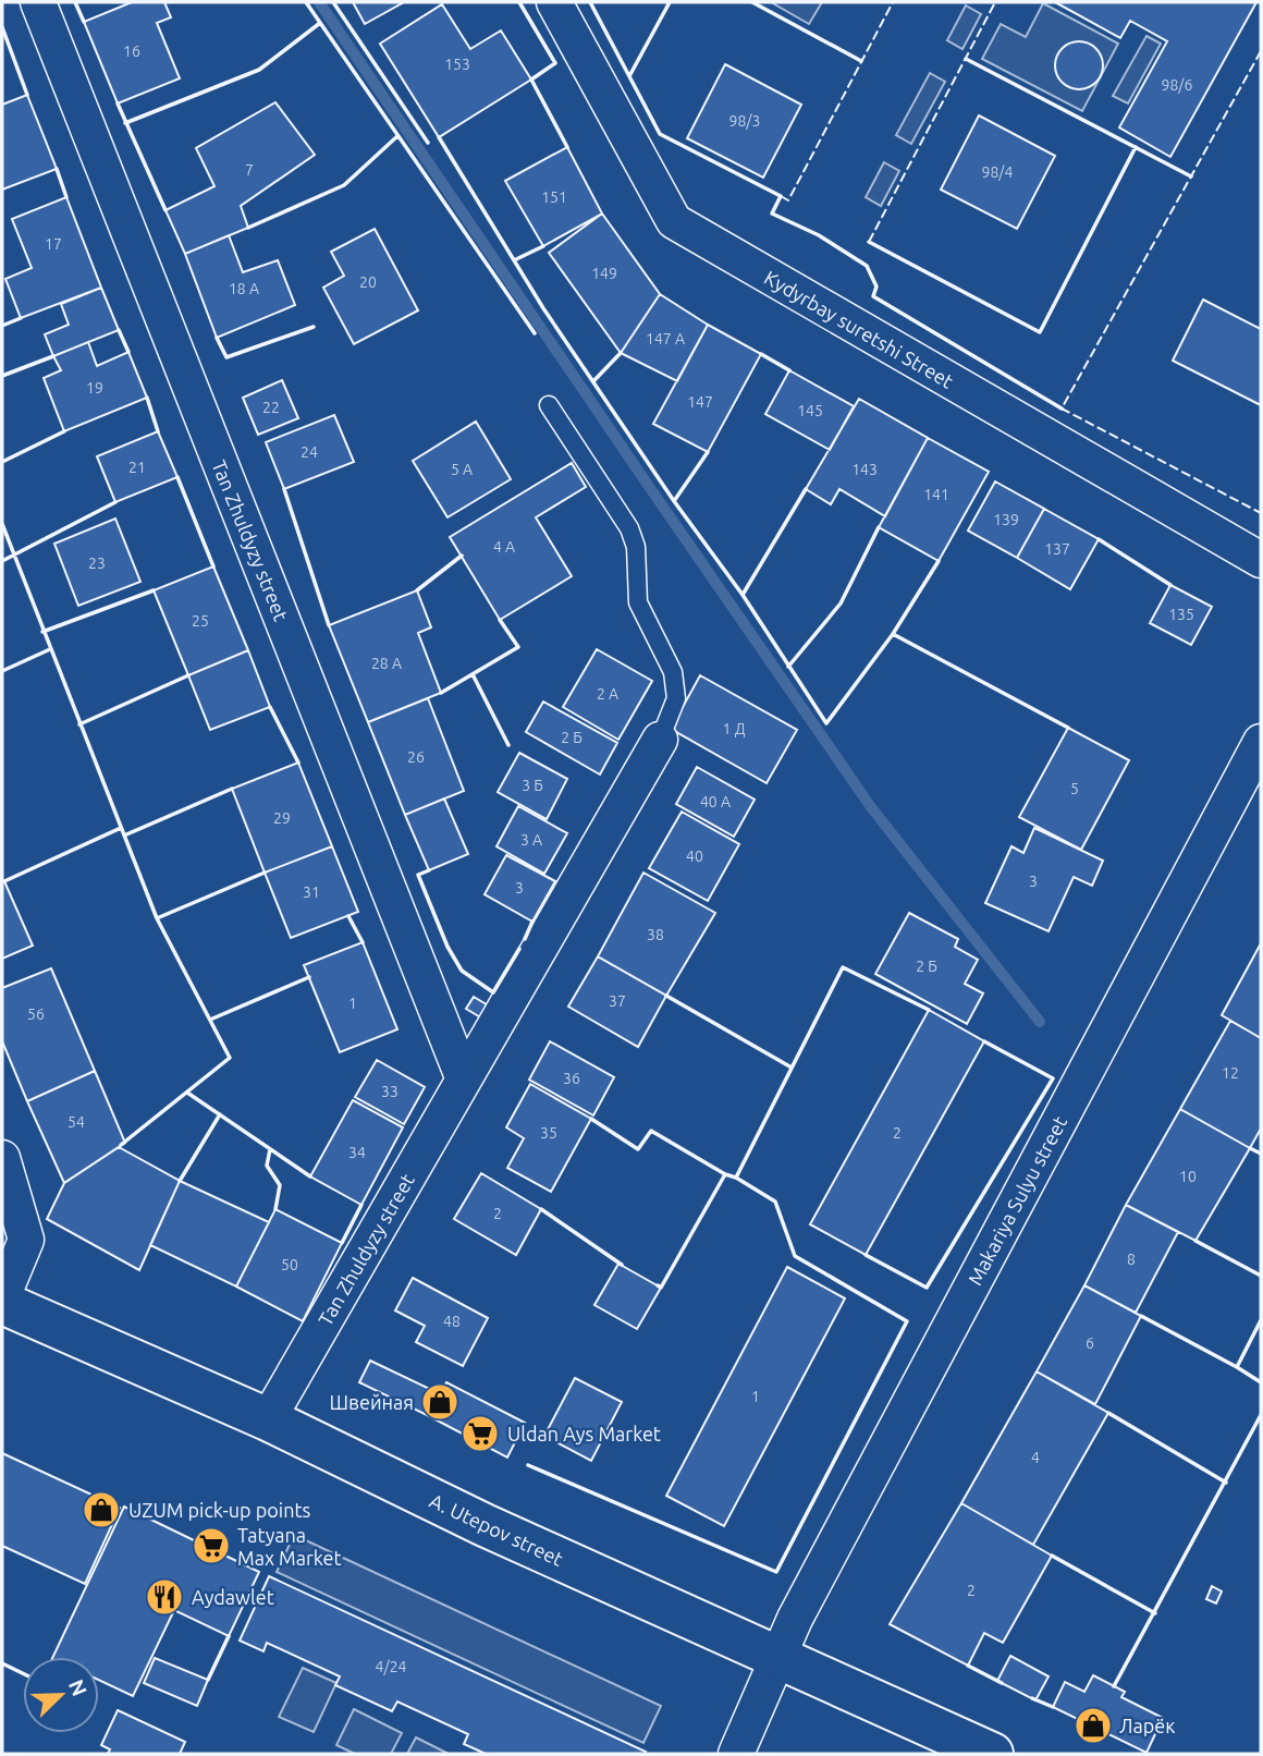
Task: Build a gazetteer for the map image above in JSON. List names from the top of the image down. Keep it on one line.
{"streets":{"main road":["A. Utepov street"],"street":["Kydyrbay suretshi Street","Tan Zhuldyzy street","Makariya Sulyu street"]},"crossings":[["Tan Zhuldyzy street","A. Utepov street"],["Makariya Sulyu street","A. Utepov street"]],"places":{"shop":["Швейная","UZUM pick-up points","Ларёк"],"supermarket":["Uldan Ays Market","Tatyana Max Market"],"restaurant":["Aydawlet"]},"house_numbers":["16","153","98/6","98/3","7","98/4","151","17","149","20","18 А","147 А","19","147","22","145","24","21","5 А","143","141","139","4 А","137","23","135","25","28 А","2 А","1 Д","2 Б","26","3 Б","5","40 А","29","3 А","40","3","3","31","38","2 Б","37","1","56","12","36","33","54","35","2","34","10","2","8","50","48","6","1","4","2","4/24"],"north":"top right"}
